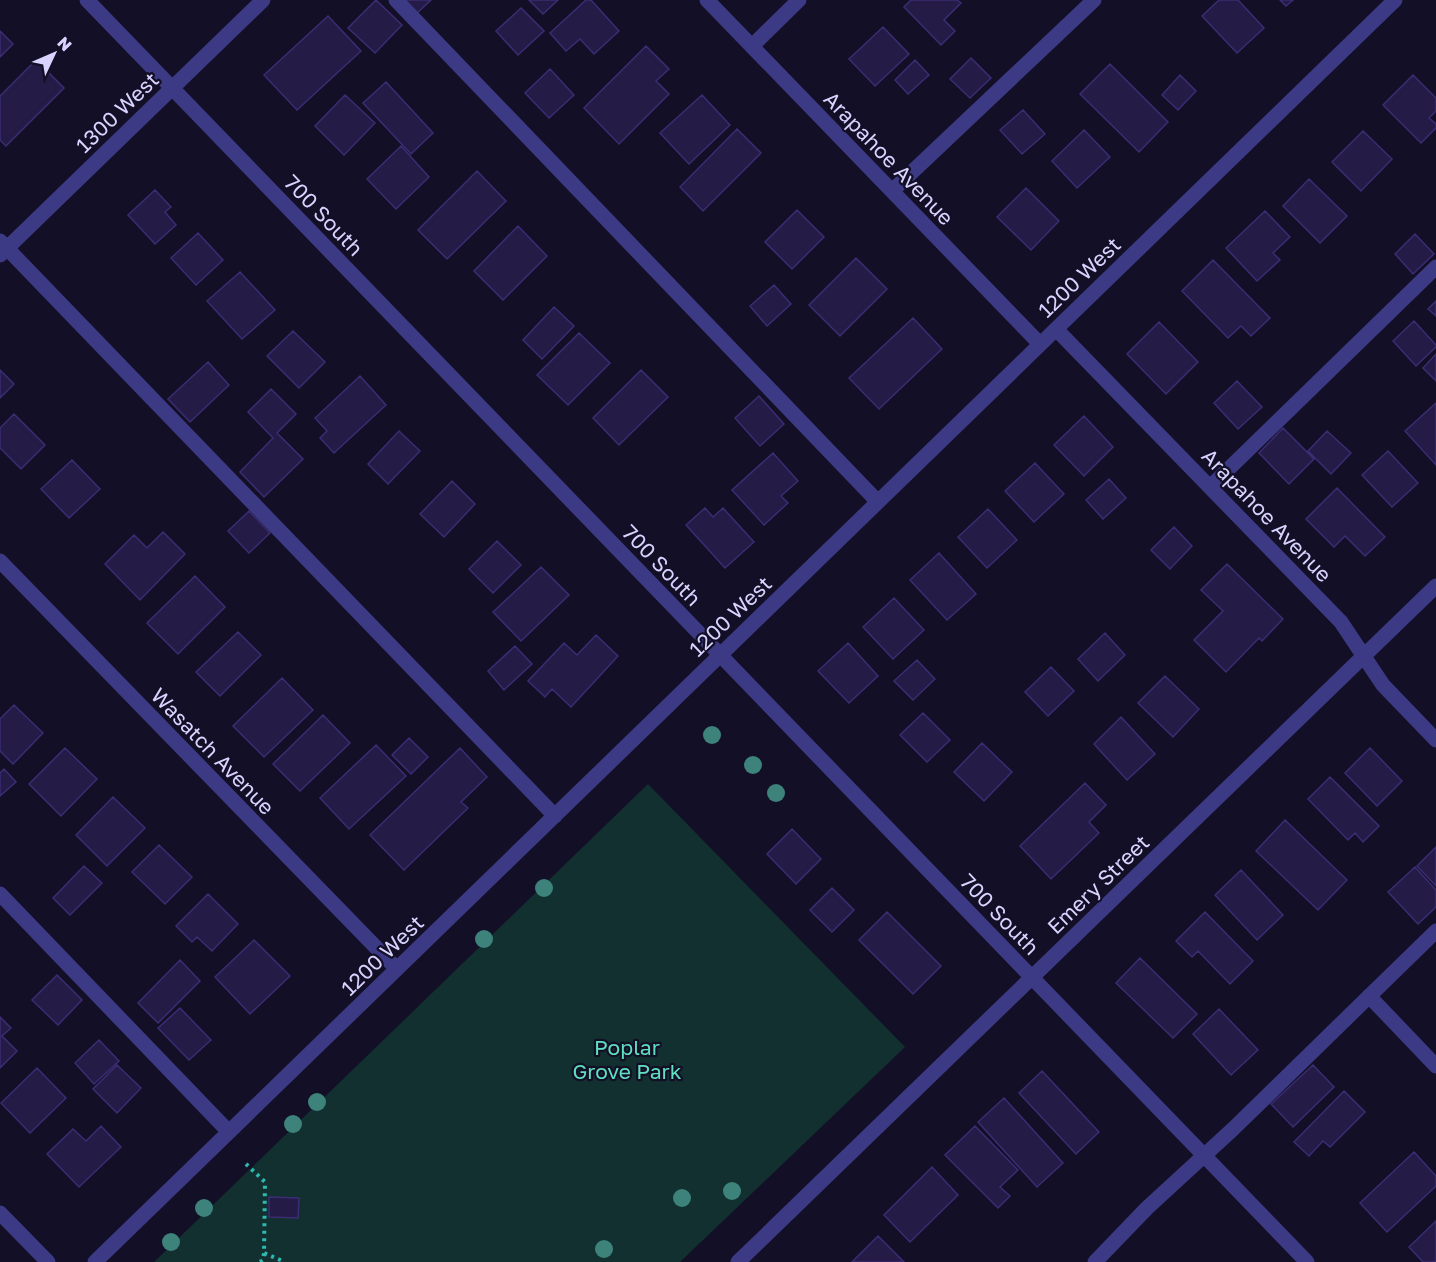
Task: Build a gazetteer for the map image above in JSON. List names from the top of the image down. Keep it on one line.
{"streets":{"street":["1300 West","Arapahoe Avenue","700 South","1200 West","Wasatch Avenue","Emery Street"]},"crossings":[["1300 West","700 South"],["Arapahoe Avenue","1200 West"],["Arapahoe Avenue","Emery Street"],["700 South","1200 West"],["700 South","Emery Street"],["1200 West","Wasatch Avenue"]],"parks":["Poplar Grove Park"],"north":"top right"}
